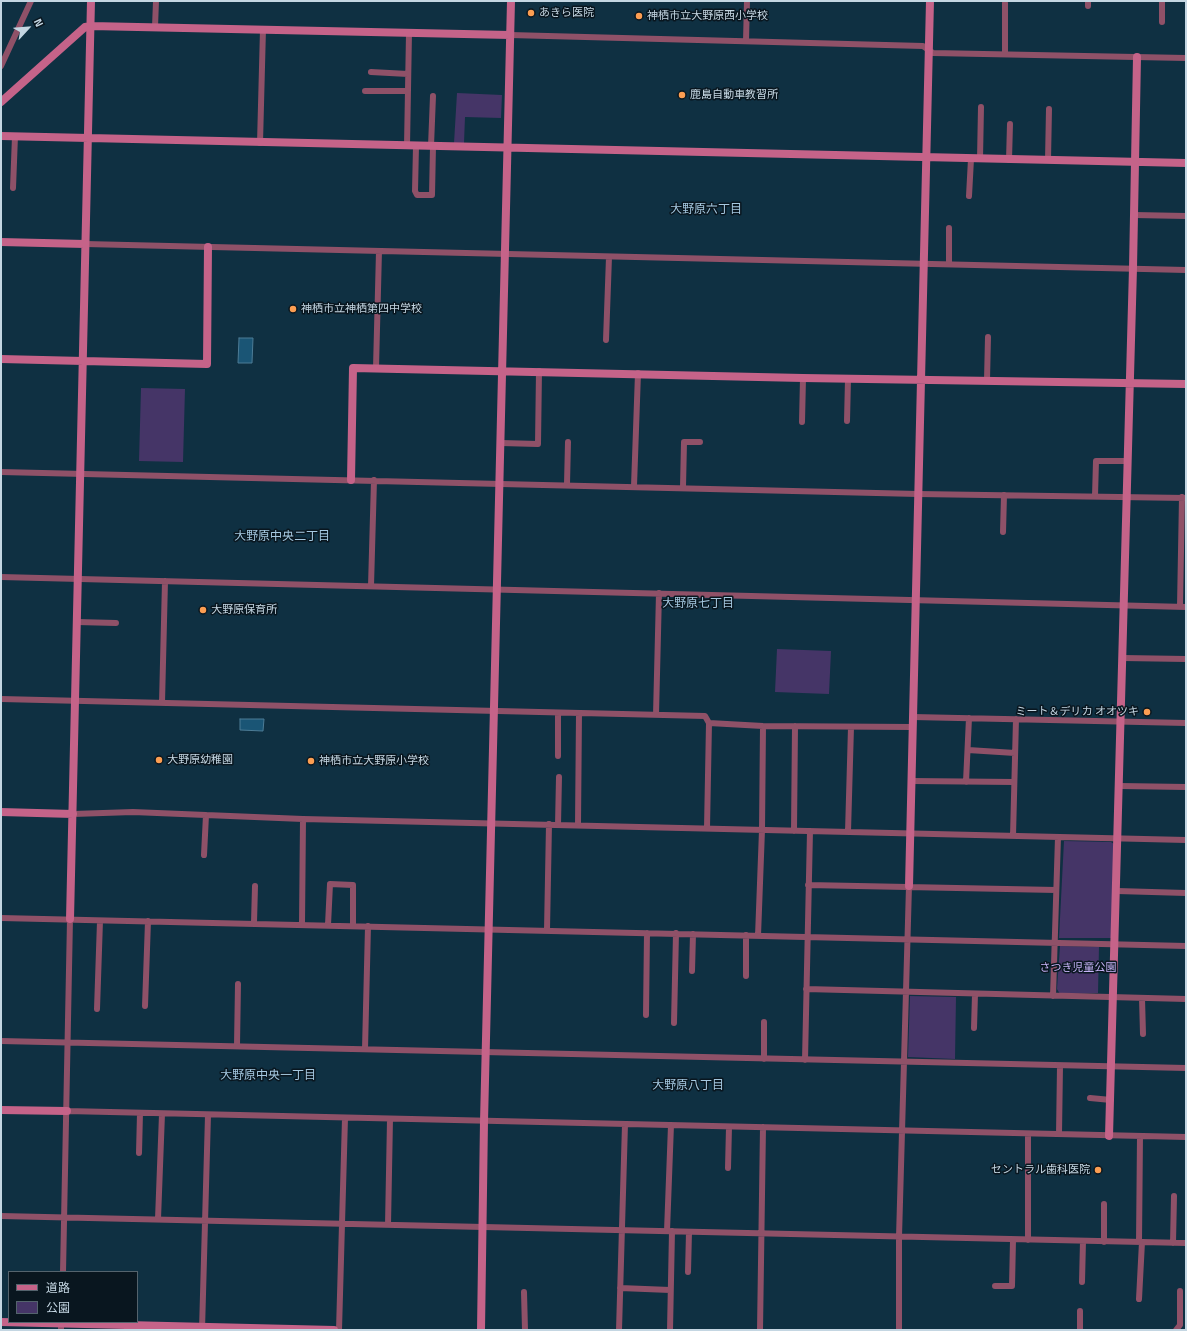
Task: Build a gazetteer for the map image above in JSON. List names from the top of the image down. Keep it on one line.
{"districts":["大野原六丁目","大野原中央二丁目","大野原七丁目","大野原中央一丁目","大野原八丁目"],"parks":["さつき児童公園"],"places":["あきら医院","神栖市立大野原西小学校","鹿島自動車教習所","神栖市立神栖第四中学校","大野原保育所","ミート＆デリカ オオツキ","大野原幼稚園","神栖市立大野原小学校","セントラル歯科医院"],"legend":["道路","公園"],"north":"top right"}
